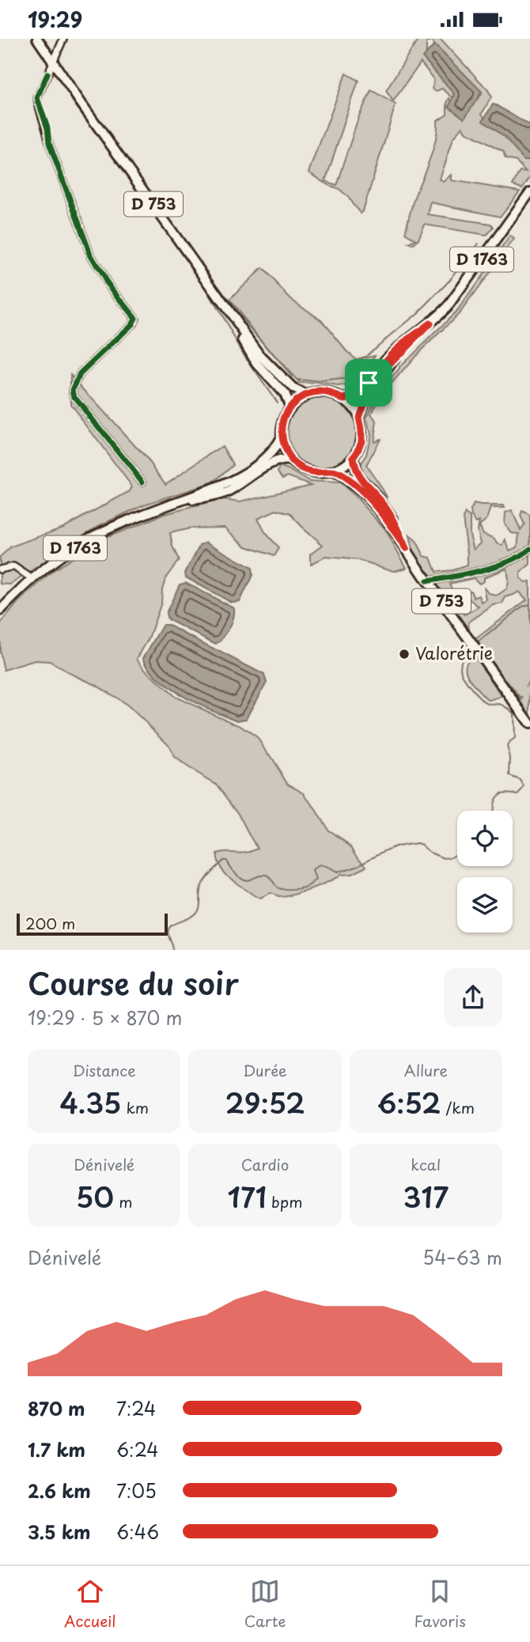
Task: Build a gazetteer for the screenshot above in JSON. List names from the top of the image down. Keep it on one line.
{"streets":{"main road":["D 753","D 1763"]},"crossings":[["D 753","D 1763"]],"places":["Valorétrie"],"scale_bar":"200 m","page":{"status":"19:29","scale":"200 m","heading":["Course du soir","19:29 · 5 × 870 m"],"stats":[["Distance","4.35 km"],["Durée","29:52"],["Allure","6:52 /km"],["Dénivelé","50 m"],["Cardio","171 bpm"],["kcal","317"]],"chart":["Dénivelé","54–63 m"],"list":[{"name":"870 m","note":"7:24"},{"name":"1.7 km","note":"6:24"},{"name":"2.6 km","note":"7:05"},{"name":"3.5 km","note":"6:46"}],"tabs":["Accueil","Carte","Favoris"]}}
